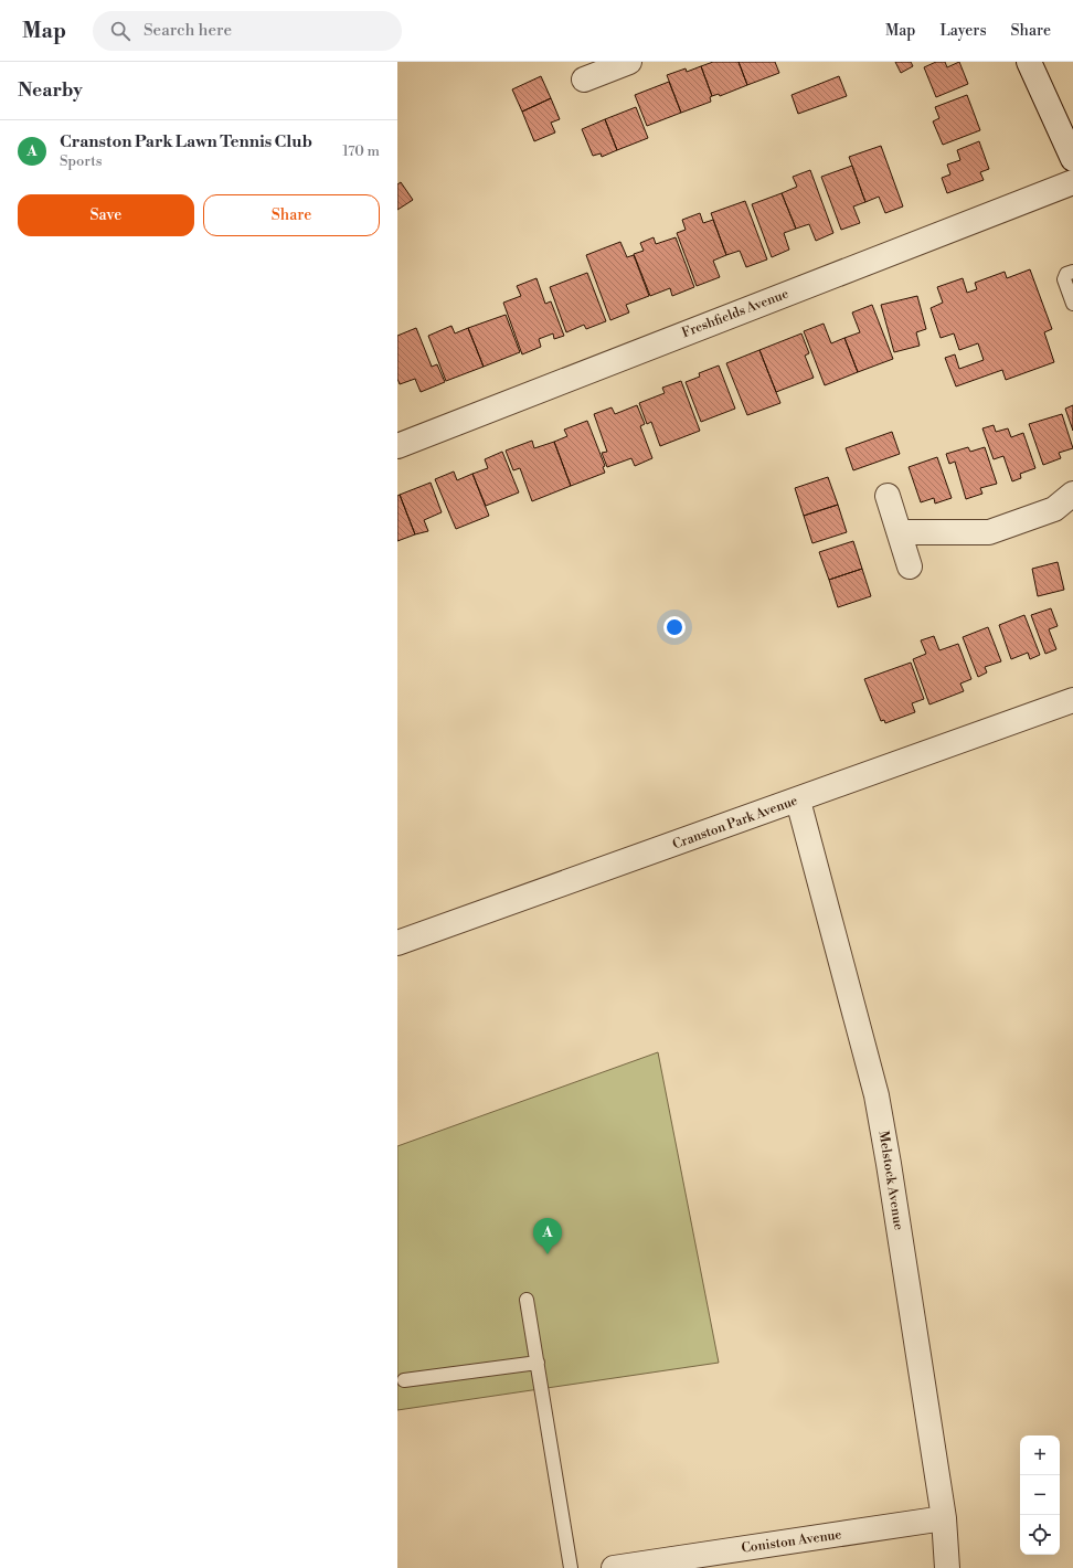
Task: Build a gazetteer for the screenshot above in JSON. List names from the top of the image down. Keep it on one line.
{"streets":{"street":["Freshfields Avenue","Cranston Park Avenue","Melstock Avenue","Coniston Avenue"]},"crossings":[["Cranston Park Avenue","Melstock Avenue"],["Melstock Avenue","Coniston Avenue"]],"page":{"header":"Map","search":"Search here","nav":["Map","Layers","Share"],"heading":"Nearby","list":[{"mark":"A","name":"Cranston Park Lawn Tennis Club","note":"Sports","value":"170 m"}],"buttons":["Save","Share"],"pins":"A","map_buttons":["+","−"]}}
